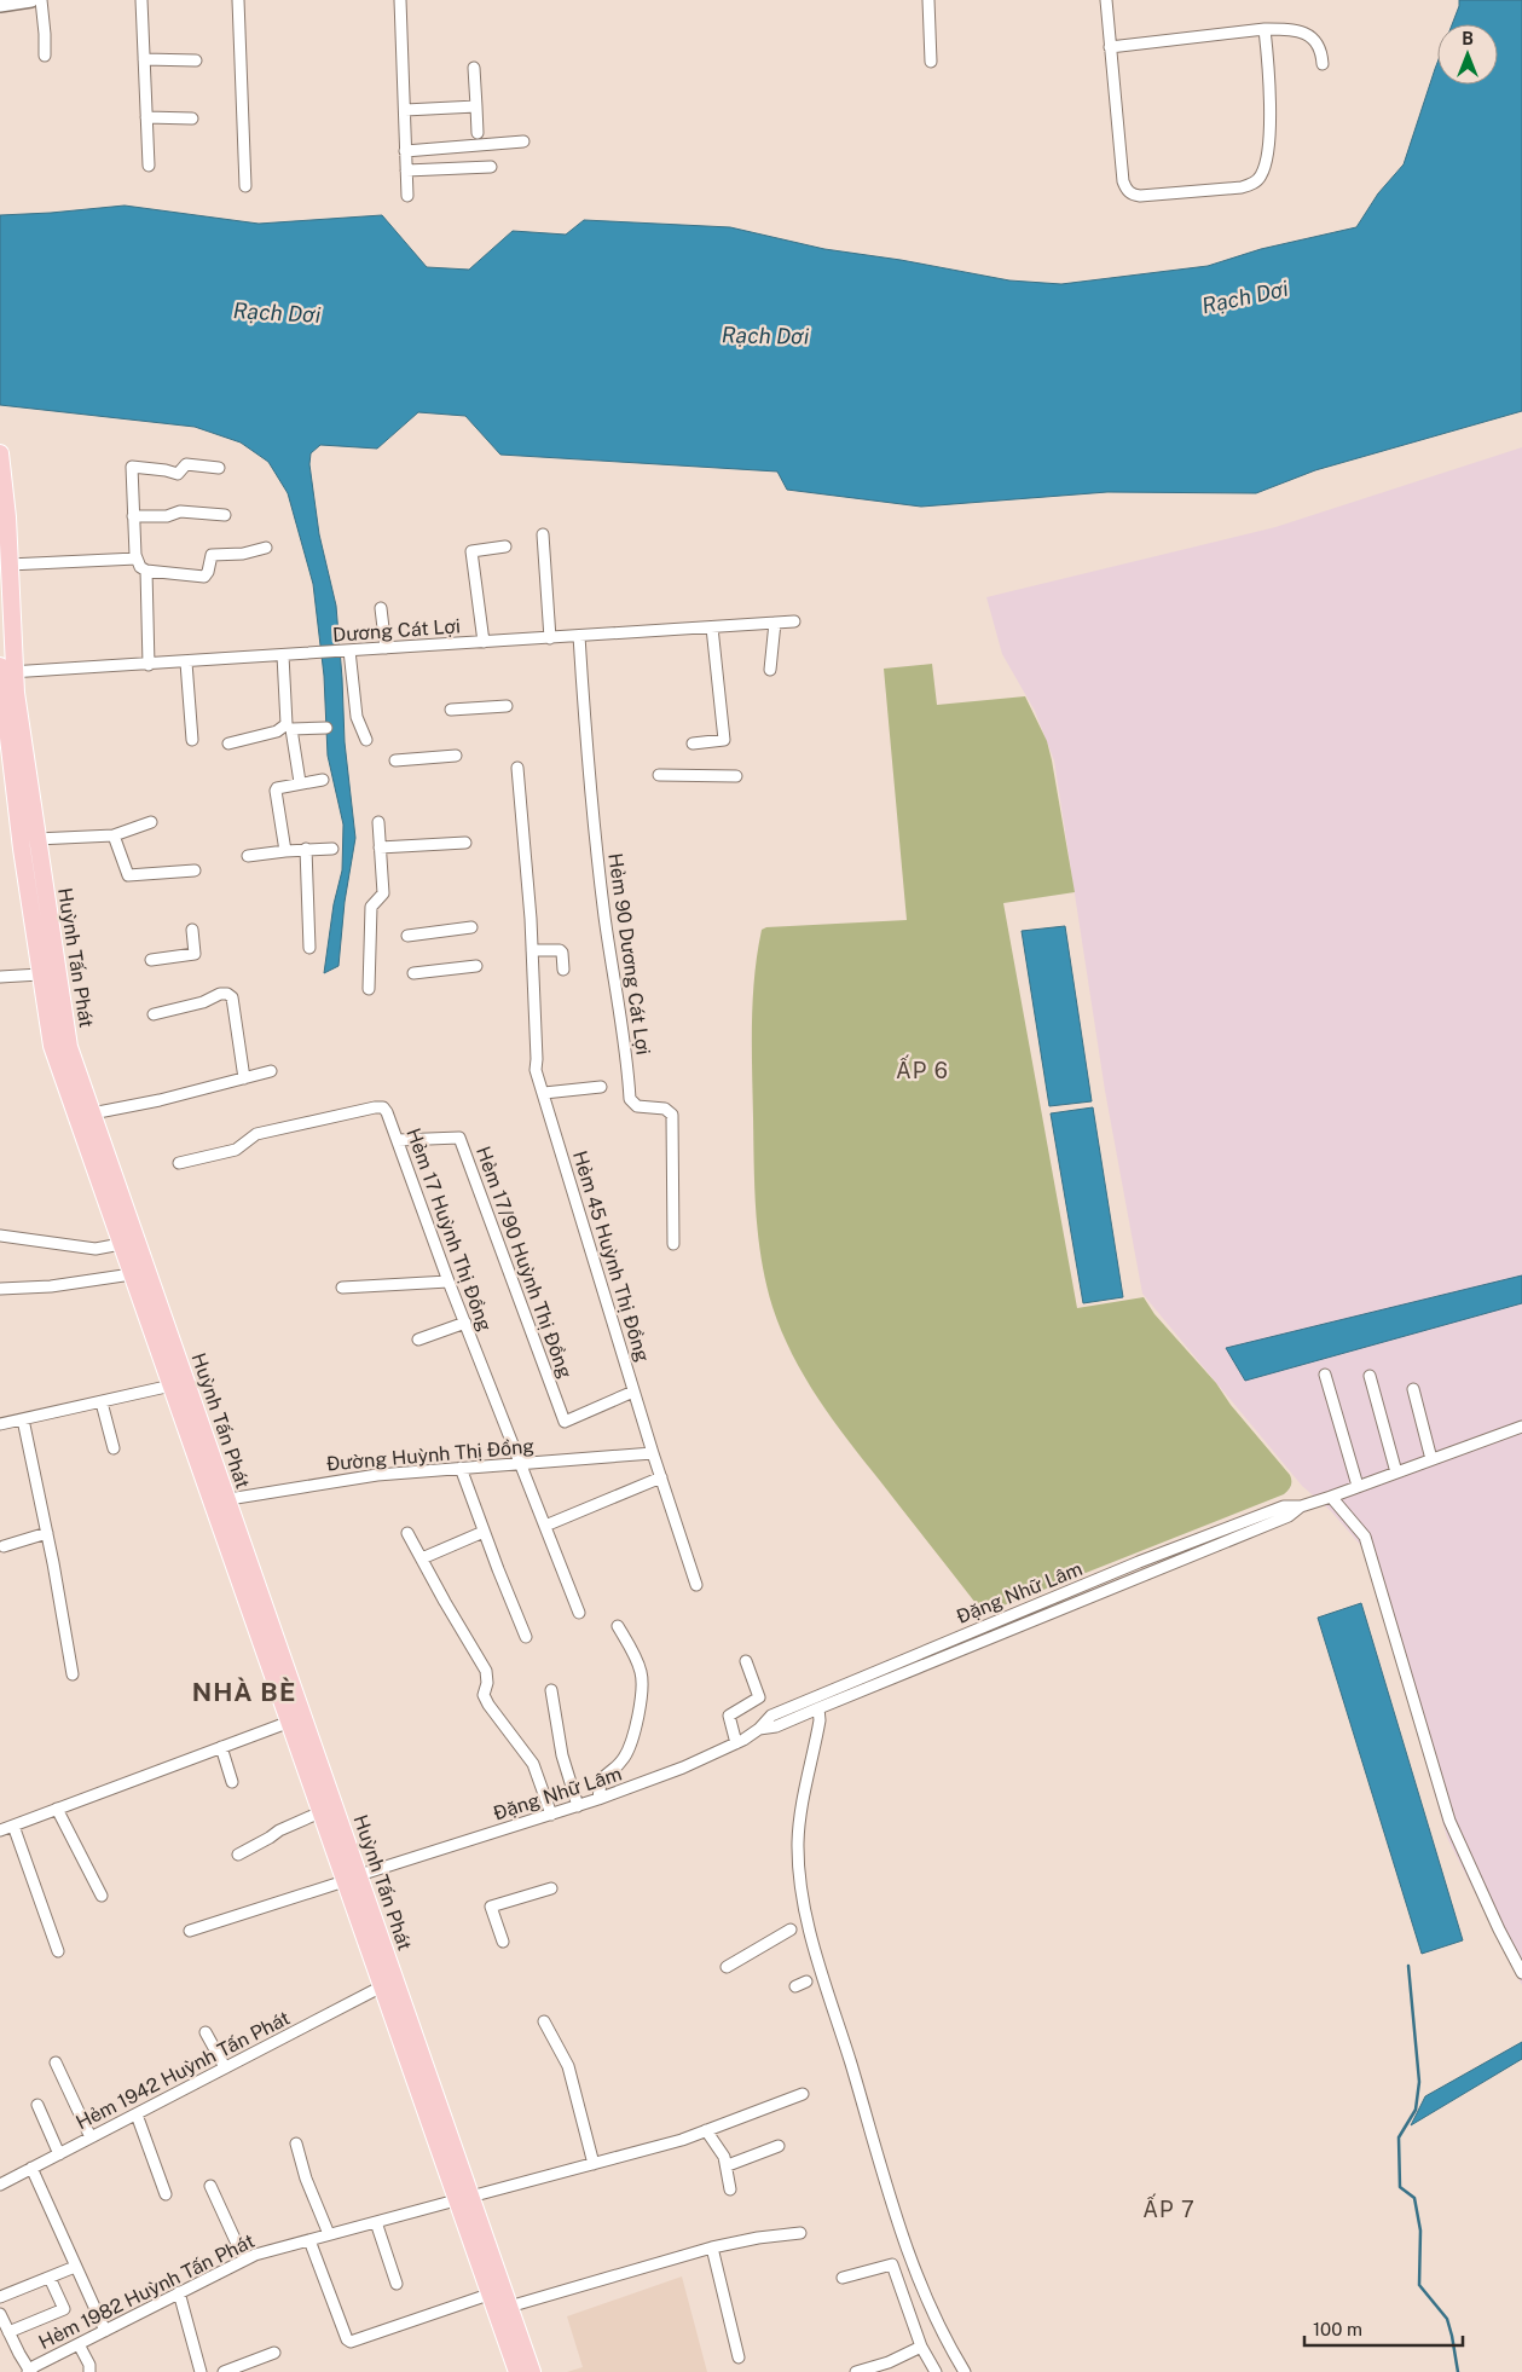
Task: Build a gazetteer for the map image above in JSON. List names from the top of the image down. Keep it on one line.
{"streets":{"main road":["Huỳnh Tấn Phát"],"street":["Dương Cát Lợi","Hẻm 90 Dương Cát Lợi","Hẻm 17 Huỳnh Thị Đồng","Hẻm 45 Huỳnh Thị Đồng","Hẻm 17/90 Huỳnh Thị Đồng","Đường Huỳnh Thị Đồng","Đặng Nhữ Lâm","Hẻm 1942 Huỳnh Tấn Phát","Hẻm 1982 Huỳnh Tấn Phát"]},"crossings":[["Dương Cát Lợi","Hẻm 90 Dương Cát Lợi"],["Dương Cát Lợi","Huỳnh Tấn Phát"],["Huỳnh Tấn Phát","Đường Huỳnh Thị Đồng"],["Huỳnh Tấn Phát","Đặng Nhữ Lâm"],["Huỳnh Tấn Phát","Hẻm 1942 Huỳnh Tấn Phát"],["Huỳnh Tấn Phát","Hẻm 1982 Huỳnh Tấn Phát"],["Hẻm 17 Huỳnh Thị Đồng","Hẻm 17/90 Huỳnh Thị Đồng"],["Hẻm 17 Huỳnh Thị Đồng","Đường Huỳnh Thị Đồng"],["Hẻm 45 Huỳnh Thị Đồng","Hẻm 17/90 Huỳnh Thị Đồng"],["Hẻm 45 Huỳnh Thị Đồng","Đường Huỳnh Thị Đồng"]],"districts":["ẤP 6","NHÀ BÈ","ẤP 7"],"water":["Rạch Dơi"],"scale_bar":"100 m","north":"top"}
